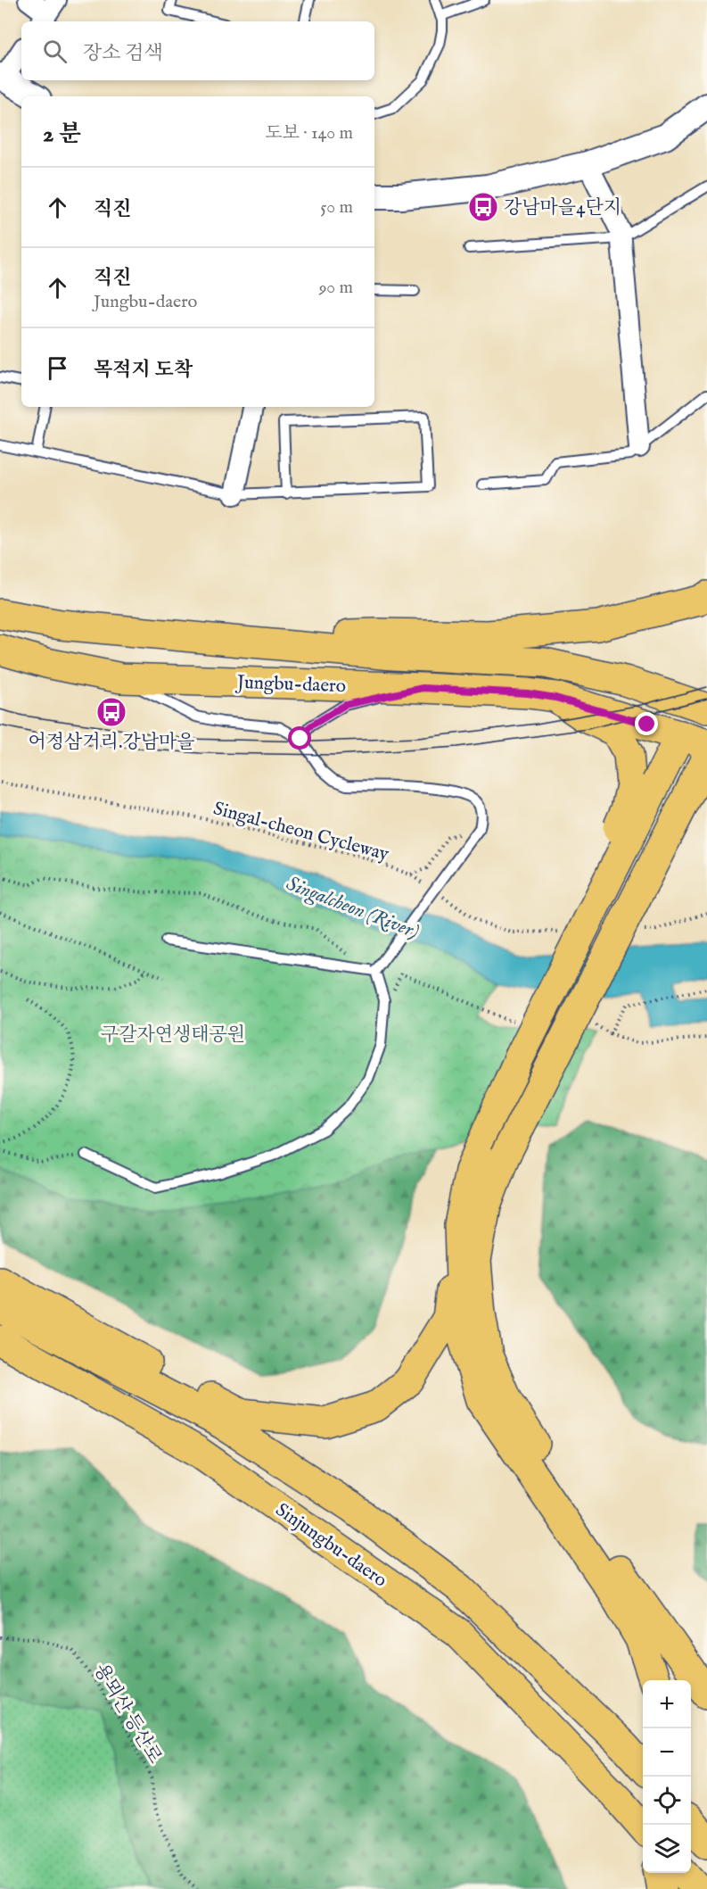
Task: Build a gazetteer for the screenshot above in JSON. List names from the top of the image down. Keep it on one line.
{"streets":{"main road":["Jungbu-daero","Sinjungbu-daero"],"path":["Singal-cheon Cycleway","용뫼산 등산로"]},"water":["Singalcheon (River)"],"parks":["구갈자연생태공원"],"places":{"bus stop":["강남마을4단지","어정삼거리.강남마을"]},"page":{"search":"장소 검색","heading":["2 분","도보 · 140 m"],"list":[["직진","50 m"],["직진","Jungbu-daero","90 m"],"목적지 도착"],"map_buttons":["+","−"]}}
